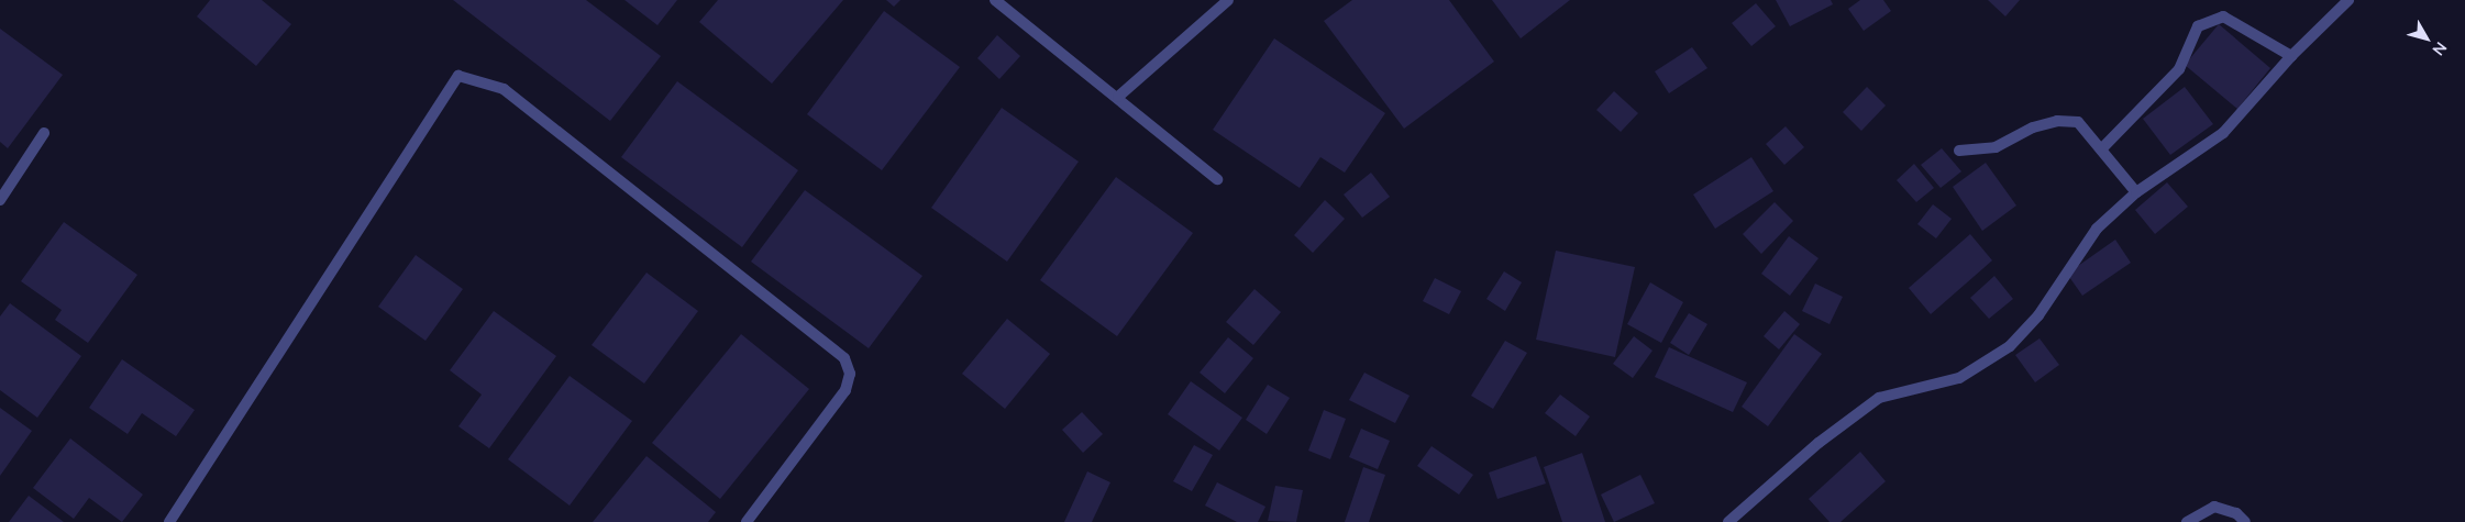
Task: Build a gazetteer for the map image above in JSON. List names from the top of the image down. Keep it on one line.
{"north":"bottom right"}
